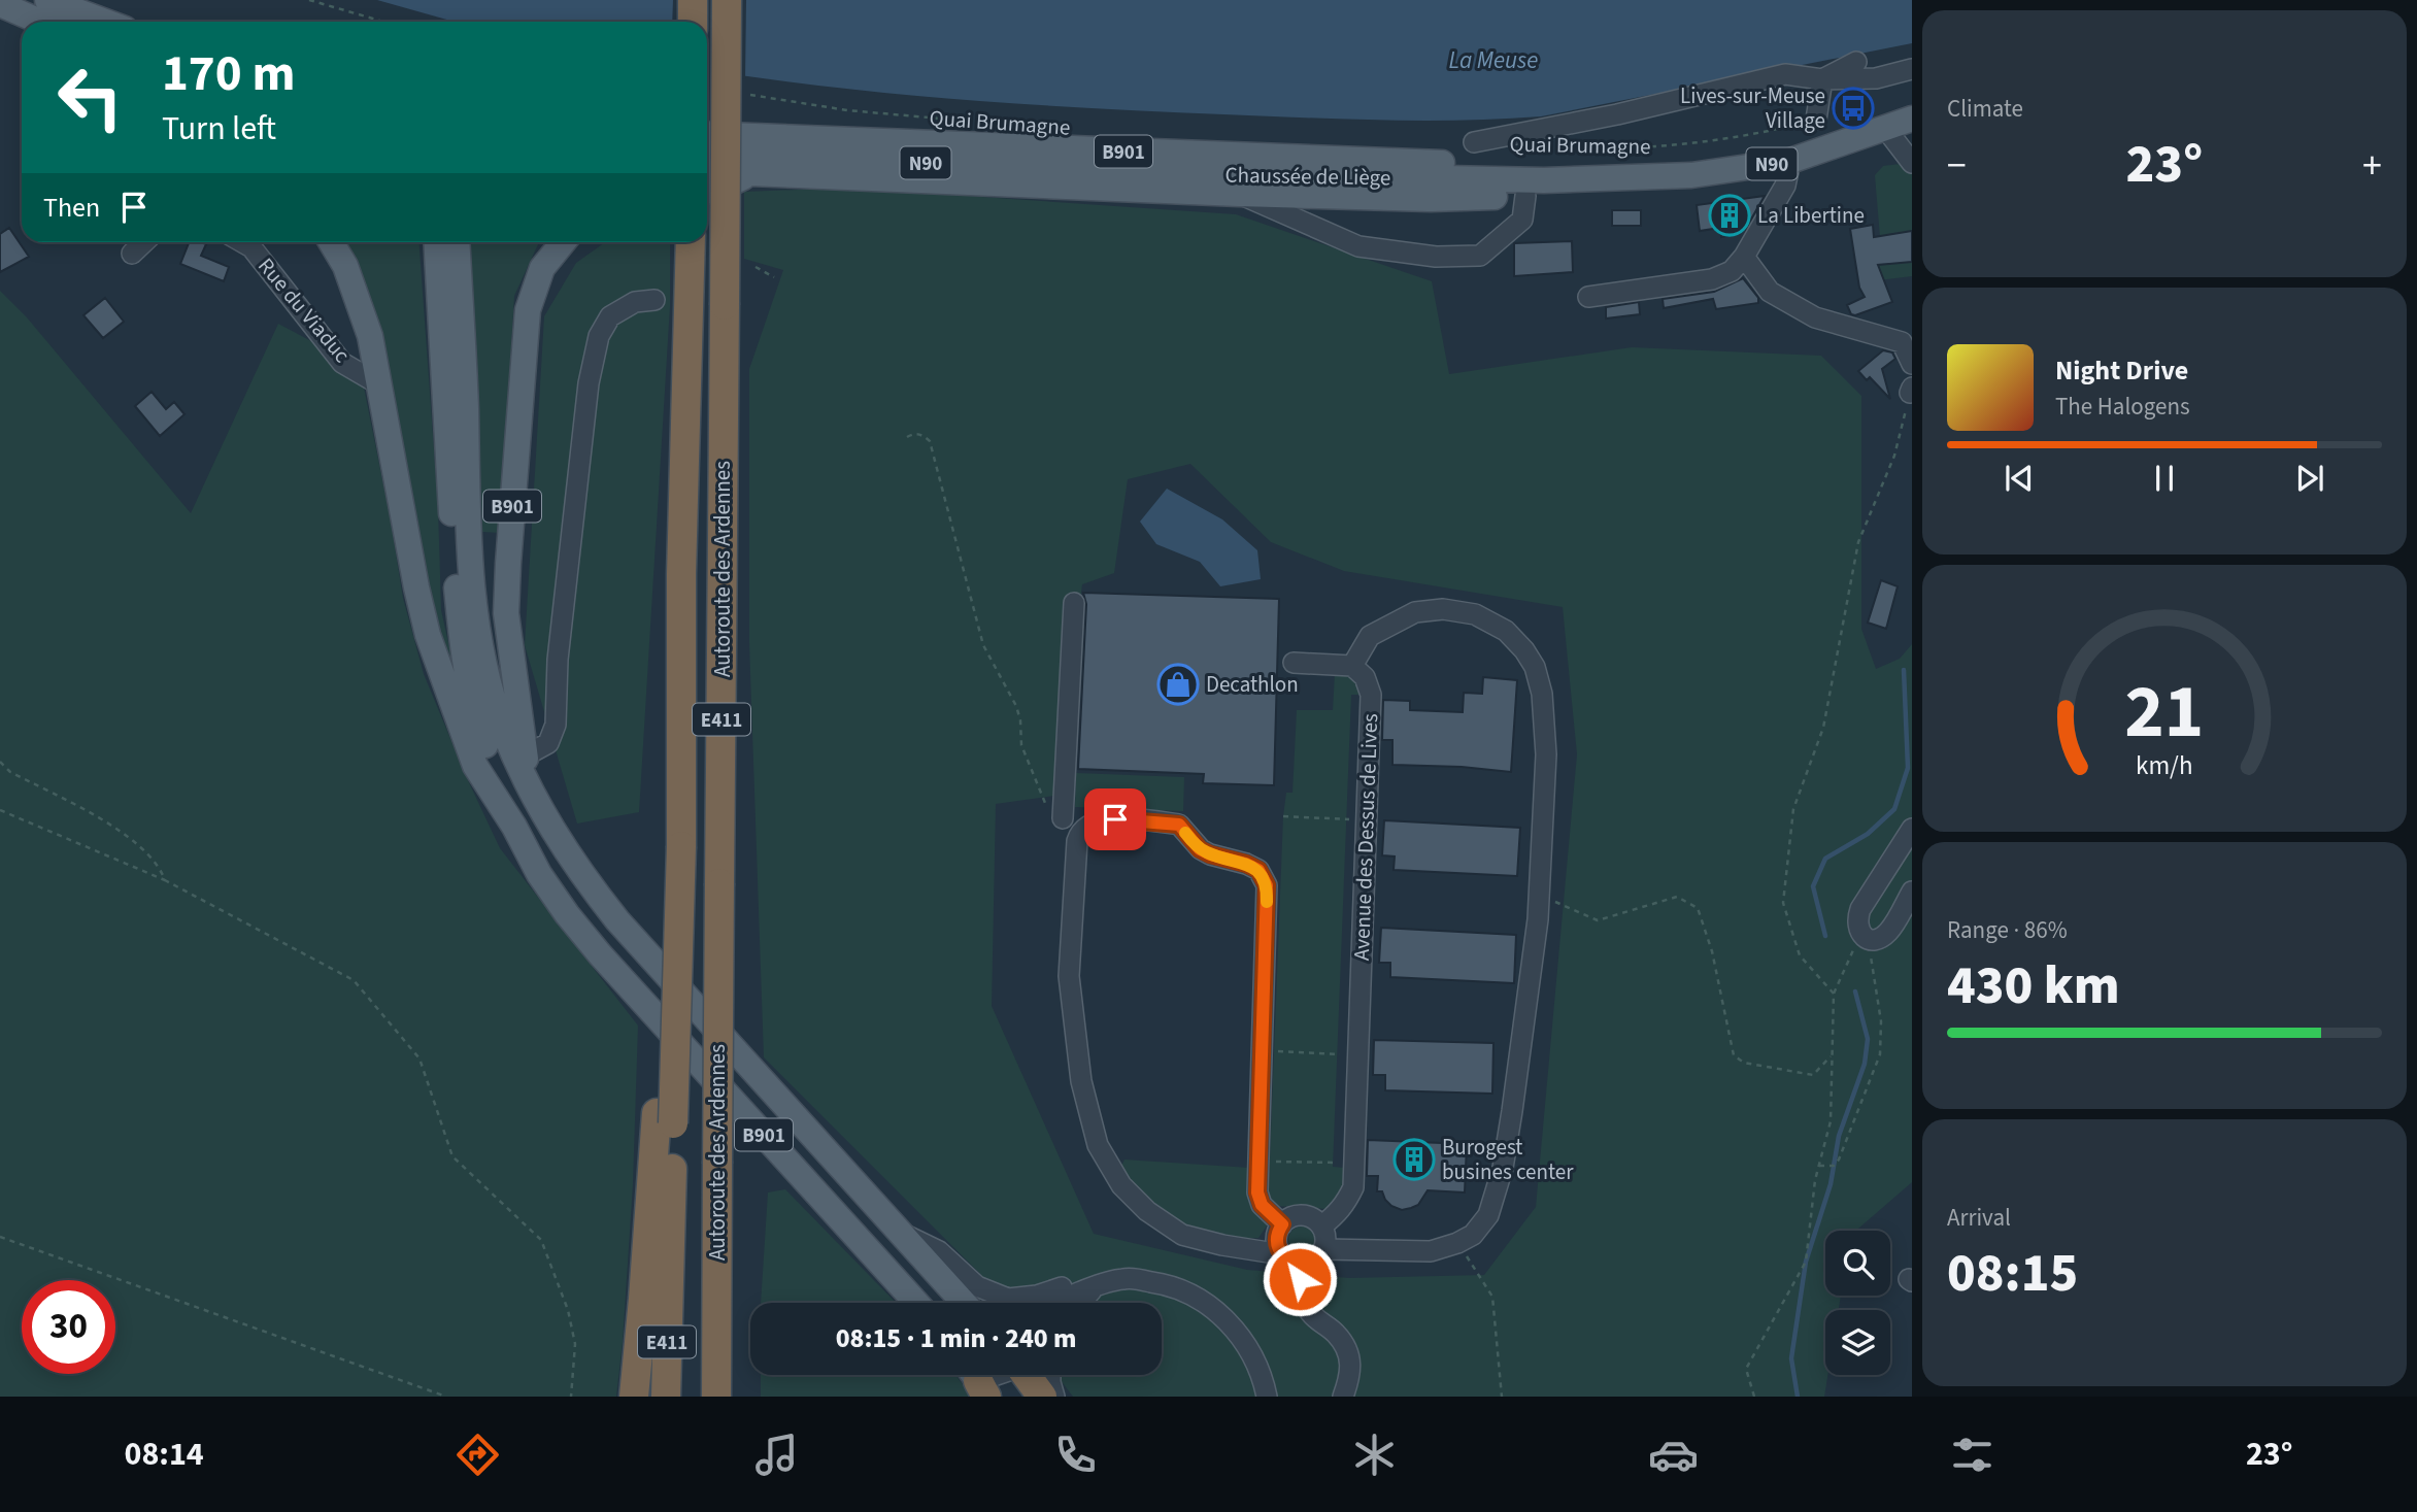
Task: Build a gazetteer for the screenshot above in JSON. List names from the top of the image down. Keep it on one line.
{"streets":{"highway":["Autoroute des Ardennes","E411"],"main road":["B901","N90","Chaussée de Liège"],"street":["Quai Brumagne","Rue du Viaduc","Avenue des Dessus de Lives"]},"crossings":[["B901","Chaussée de Liège"],["B901","Rue du Viaduc"]],"water":["La Meuse"],"places":{"bus stop":["Lives-sur-Meuse Village"],"building":["La Libertine","Burogest busines center"],"shop":["Decathlon"]},"page":{"tile":["Climate",["Range · 86%","430 km"],["Arrival","08:15"]],"turn":["170 m","Turn left"],"heat":["−","23°","+"],"then":"Then","song":["Night Drive","The Halogens"],"limit":"30","trip":"08:15 · 1 min · 240 m","tabs":["08:14","23°"],"gauge":["21","km/h"]}}
